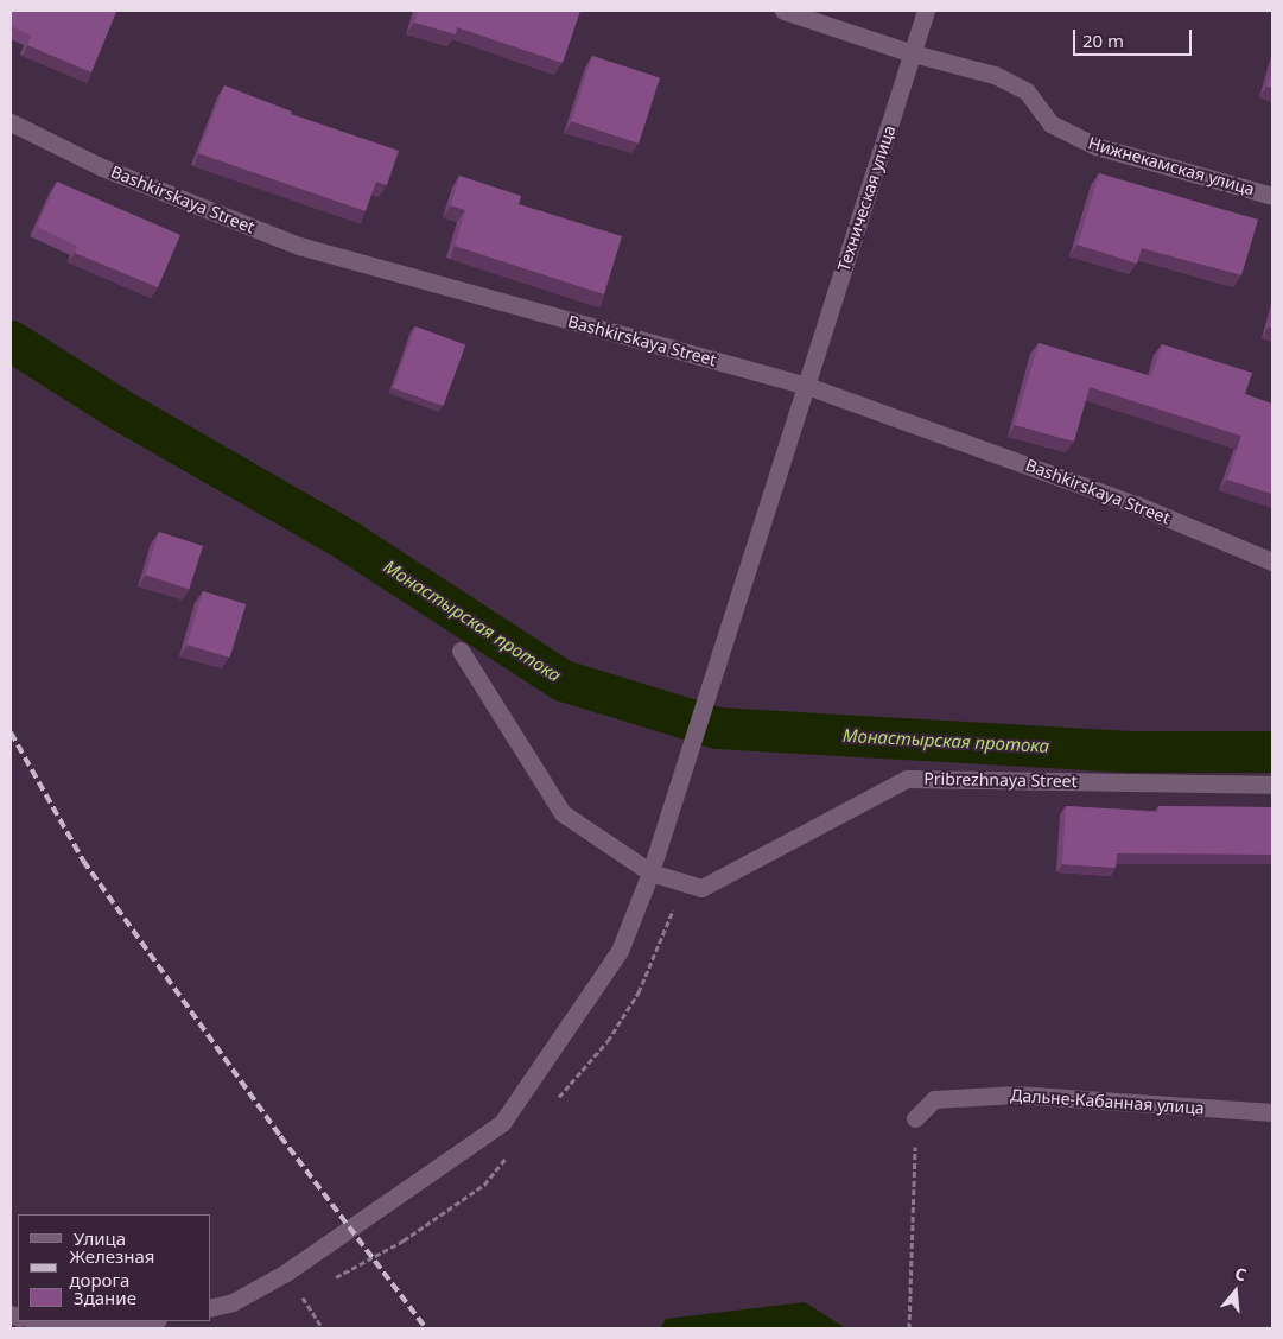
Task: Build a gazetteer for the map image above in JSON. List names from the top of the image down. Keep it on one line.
{"streets":{"street":["Нижнекамская улица","Техническая улица","Bashkirskaya Street","Pribrezhnaya Street","Дальне-Кабанная улица"]},"crossings":[["Нижнекамская улица","Техническая улица"],["Техническая улица","Bashkirskaya Street"],["Техническая улица","Pribrezhnaya Street"]],"water":["Монастырская протока"],"legend":["Улица","Железная дорога","Здание"],"scale_bar":"20 m","north":"top"}
